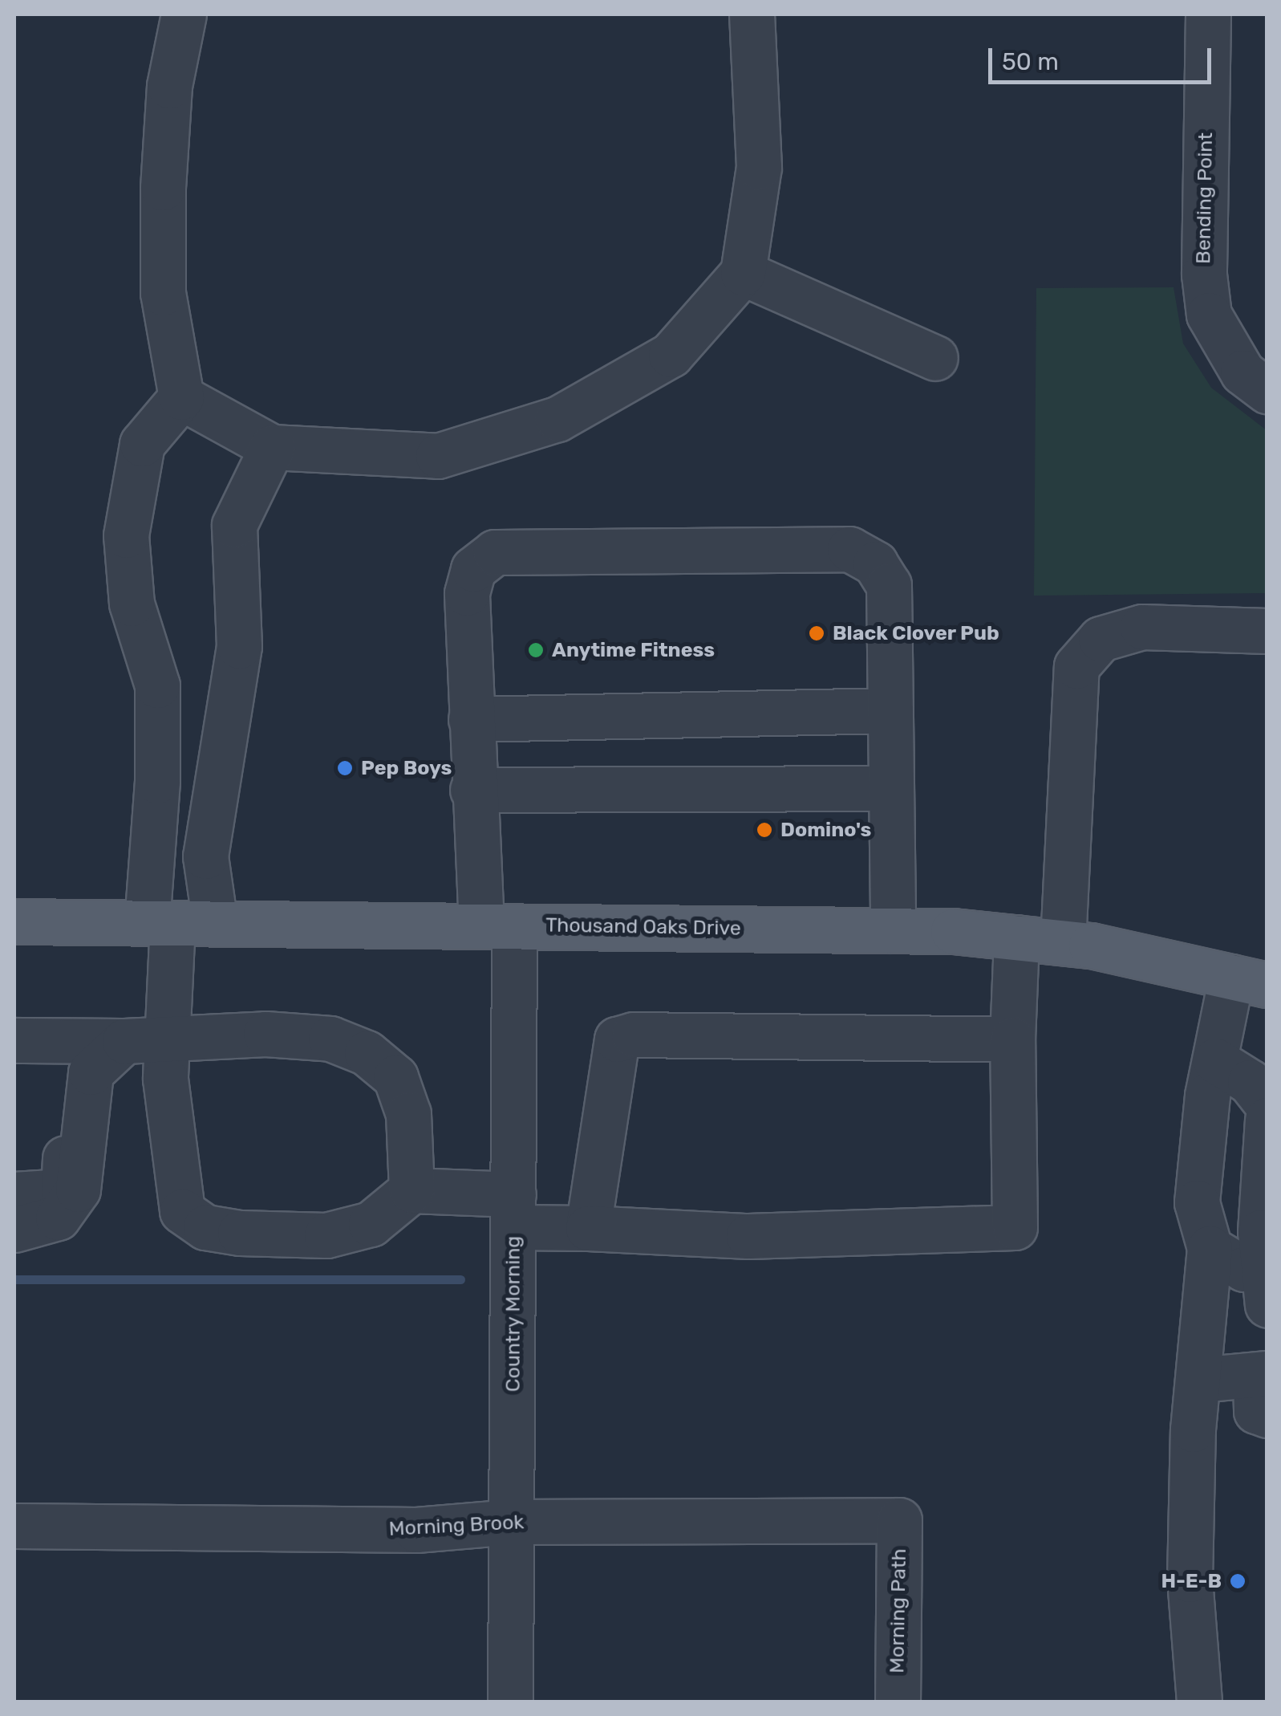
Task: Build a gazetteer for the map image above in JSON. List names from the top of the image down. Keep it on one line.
{"streets":{"main road":["Thousand Oaks Drive"],"street":["Bending Point","Country Morning","Morning Brook","Morning Path"]},"crossings":[["Thousand Oaks Drive","Country Morning"],["Country Morning","Morning Brook"],["Morning Brook","Morning Path"]],"places":["Black Clover Pub","Anytime Fitness","Pep Boys","Domino's","H-E-B"],"scale_bar":"50 m"}
